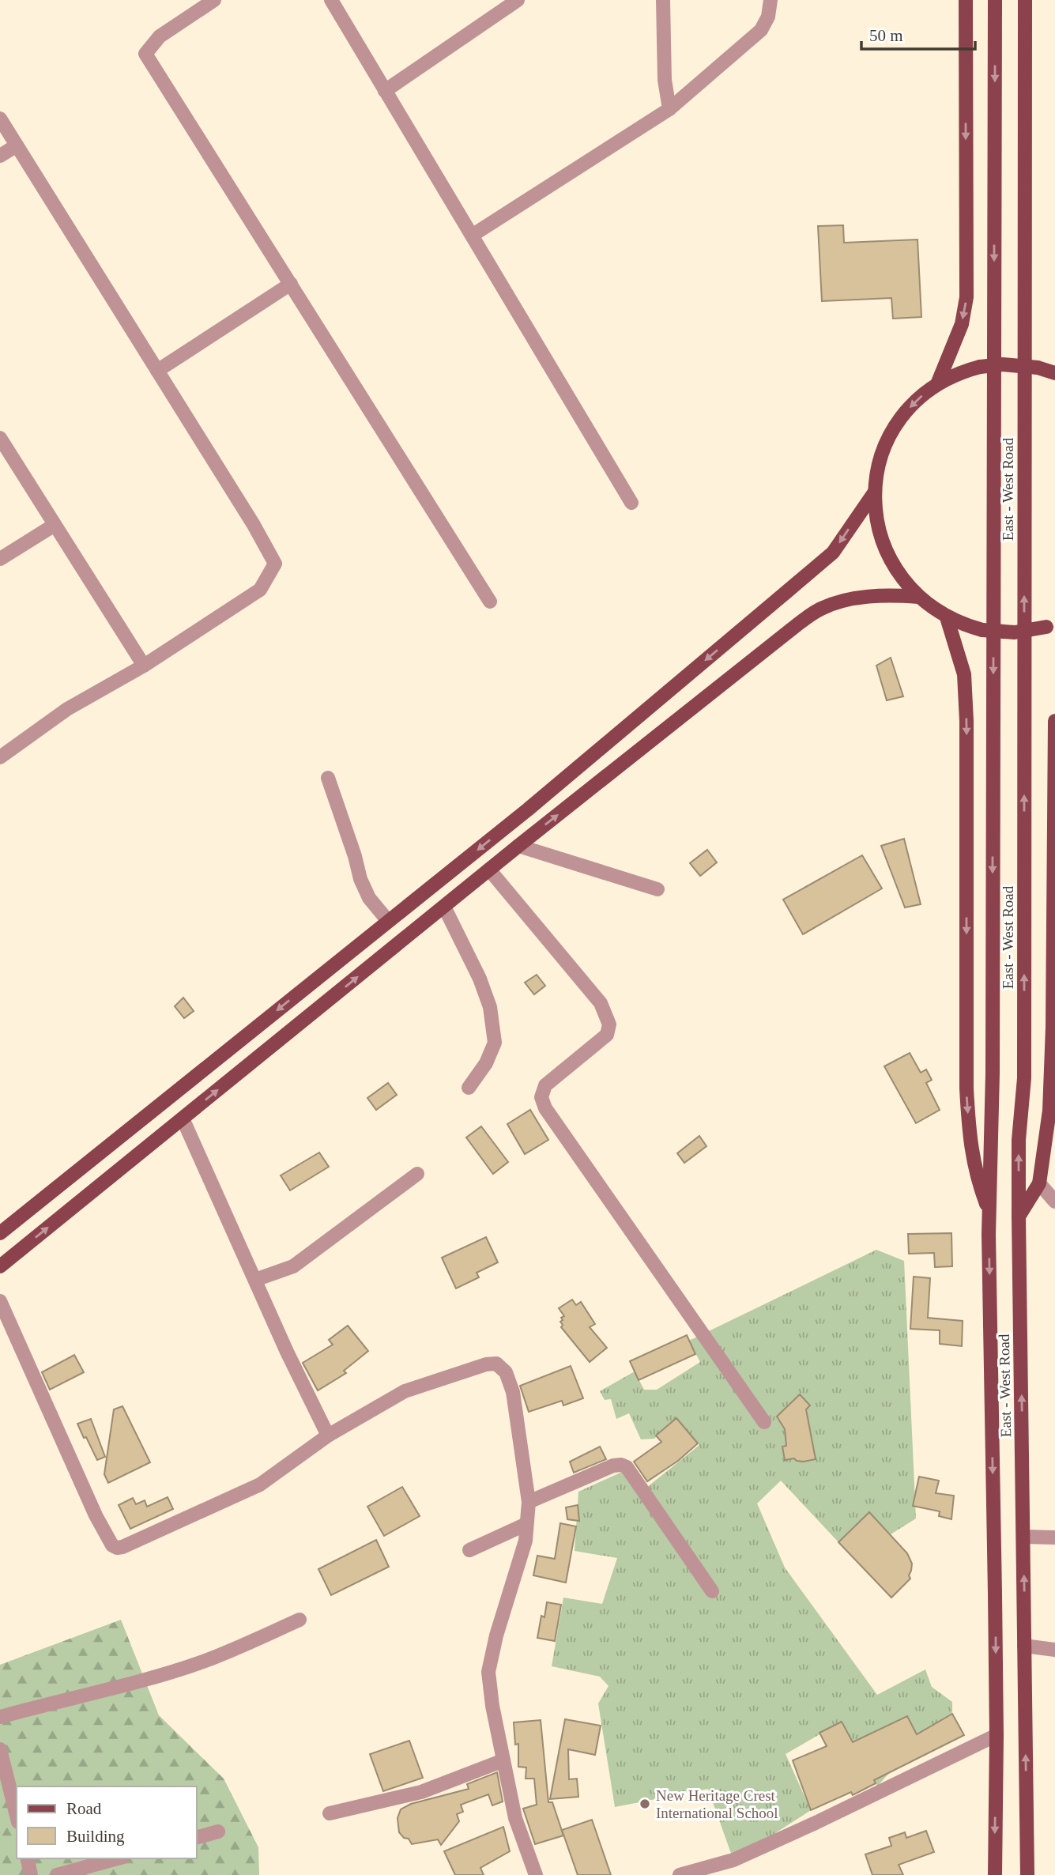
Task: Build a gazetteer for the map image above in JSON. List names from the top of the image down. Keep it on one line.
{"streets":{"main road":["East - West Road"]},"places":["New Heritage Crest International School"],"legend":["Road","Building"],"scale_bar":"50 m"}
